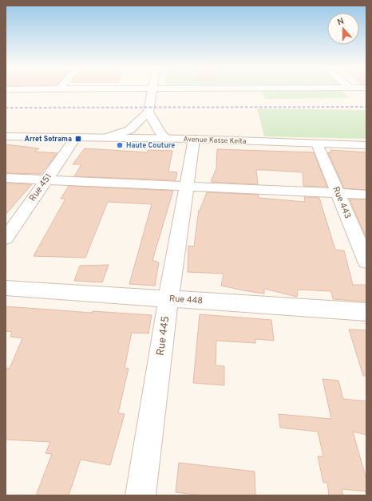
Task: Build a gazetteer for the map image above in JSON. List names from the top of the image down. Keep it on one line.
{"streets":{"street":["Avenue Kasse Keita","Rue 451","Rue 443","Rue 448","Rue 445"]},"crossings":[["Avenue Kasse Keita","Rue 451"],["Avenue Kasse Keita","Rue 443"],["Avenue Kasse Keita","Rue 445"],["Rue 448","Rue 445"]],"places":{"transit":["Arret Sotrama"],"other":["Haute Couture"]},"north":"top"}
